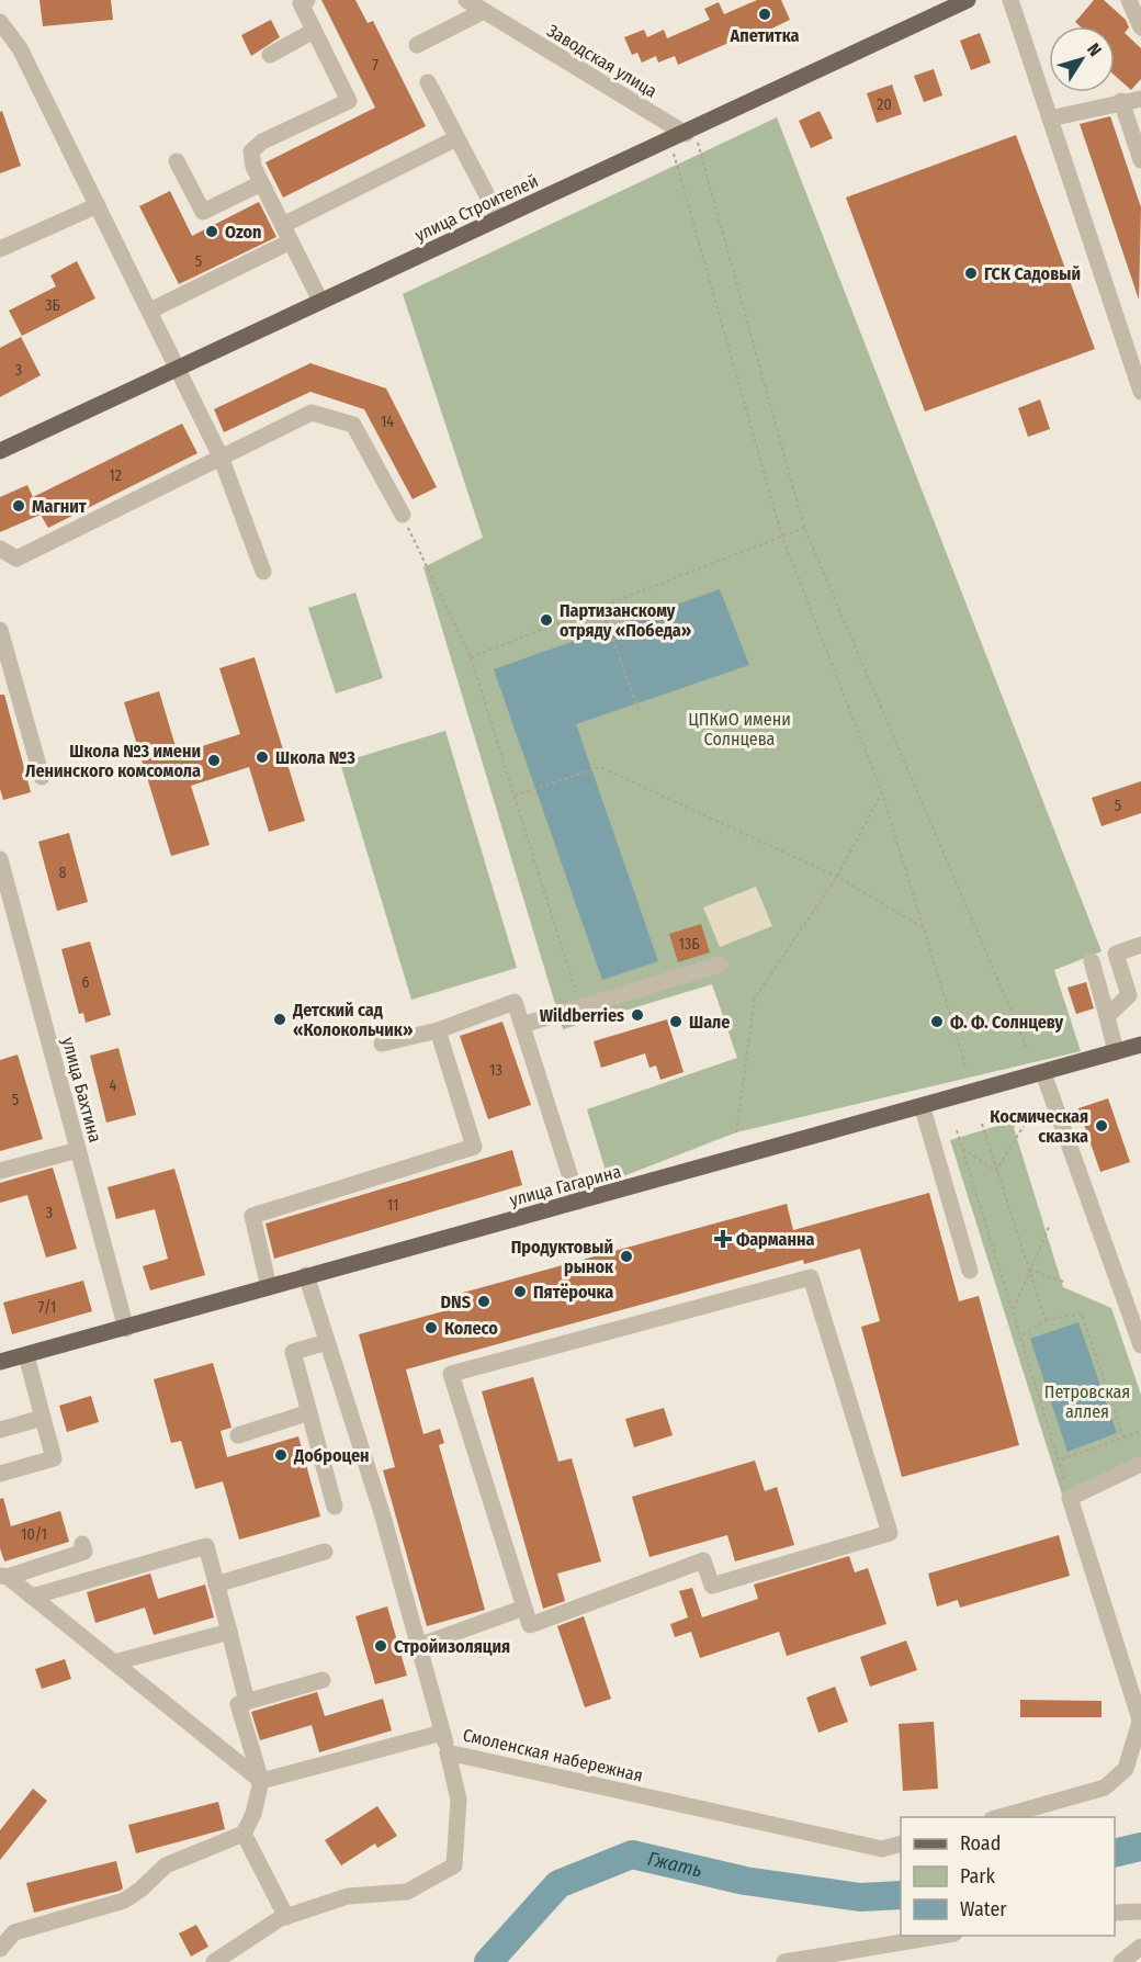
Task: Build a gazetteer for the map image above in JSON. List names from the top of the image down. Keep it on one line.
{"streets":{"main road":["улица Строителей","улица Гагарина"],"street":["Заводская улица","улица Бахтина","Смоленская набережная"]},"crossings":[["Заводская улица","улица Строителей"],["улица Бахтина","улица Гагарина"]],"water":["Гжать"],"parks":["ЦПКиО имени Солнцева","Петровская аллея"],"places":{"other":["Апетитка","Ozon","ГСК Садовый","Магнит","Партизанскому отряду «Победа»","Школа №3","Школа №3 имени Ленинского комсомола","Wildberries","Детский сад «Колокольчик»","Шале","Ф. Ф. Солнцеву","Космическая сказка","Продуктовый рынок","Пятёрочка","DNS","Колесо","Доброцен","Стройизоляция"],"health":["Фарманна"]},"house_numbers":["7","20","5","3Б","3","14","12","5","8","13Б","6","13","4","5","11","3","7/1","10/1"],"legend":["Road","Park","Water"],"north":"top right"}
